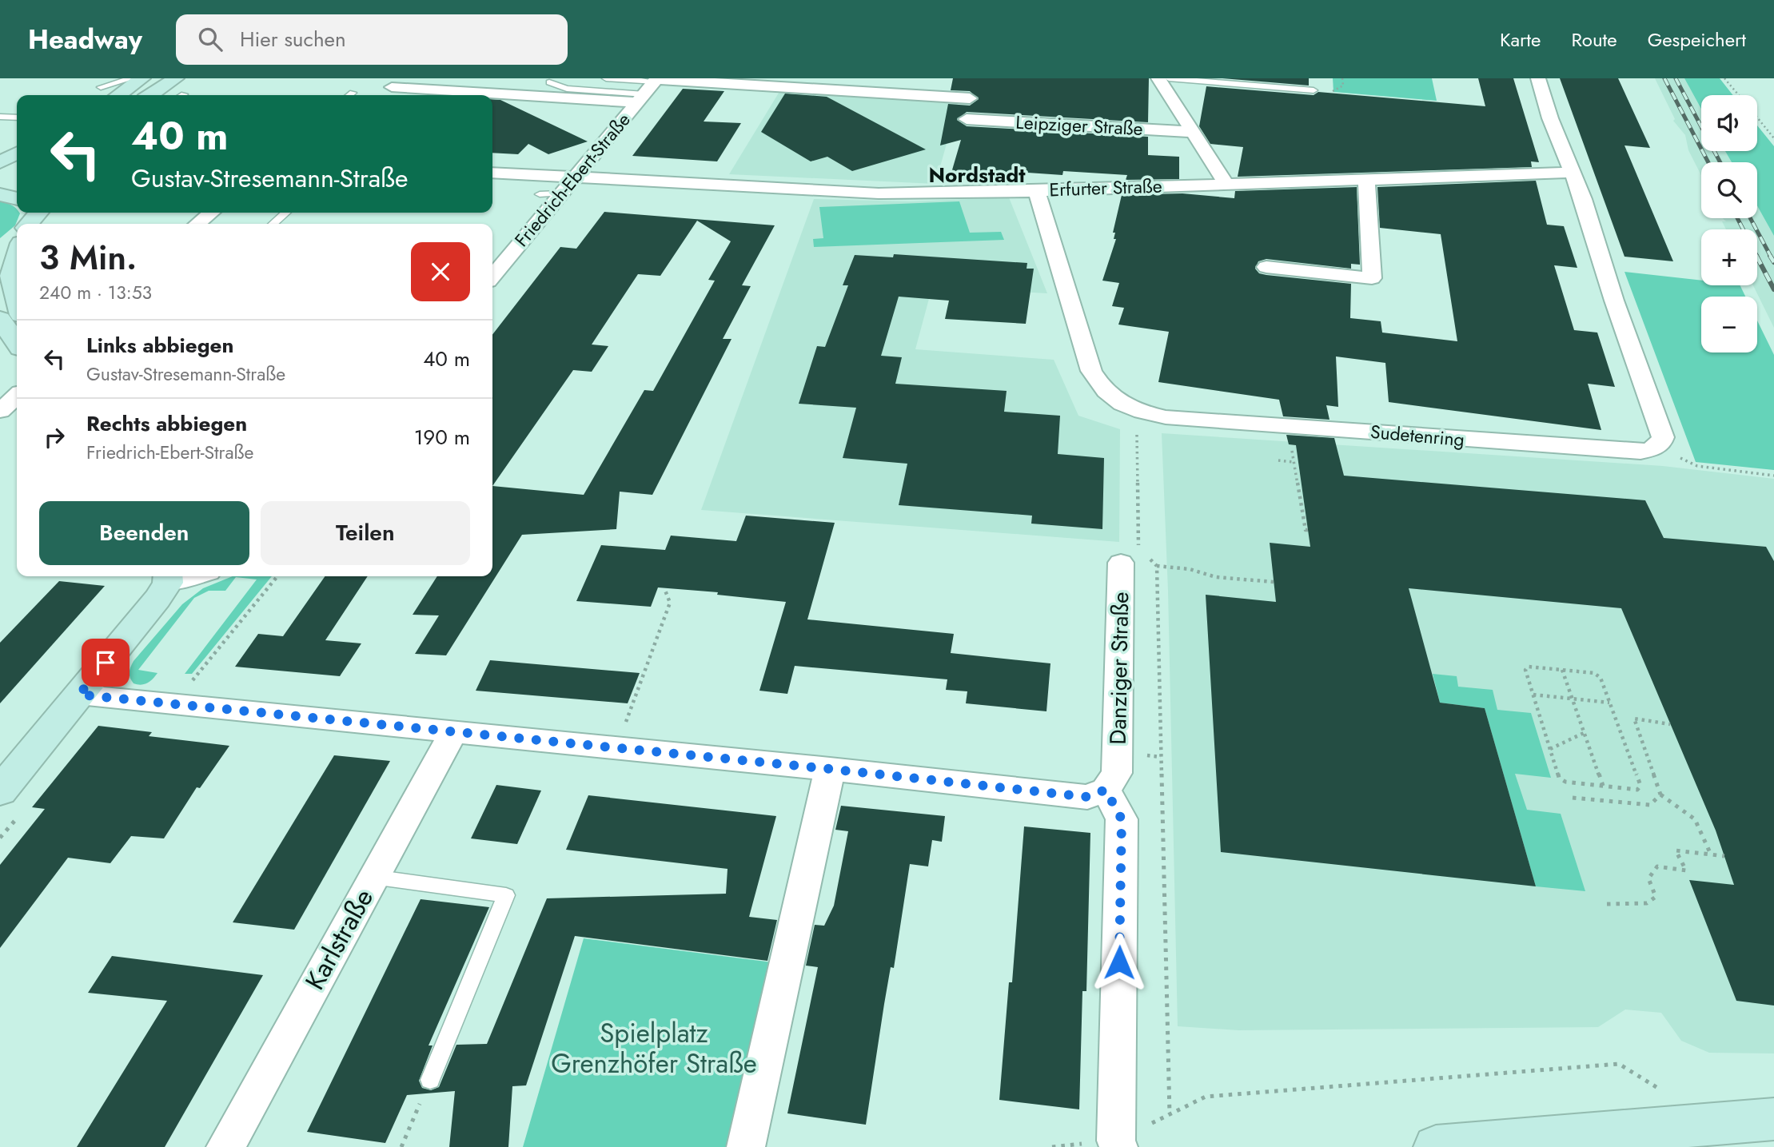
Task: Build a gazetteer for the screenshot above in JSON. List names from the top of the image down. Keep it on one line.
{"streets":{"street":["Leipziger Straße","Friedrich-Ebert-Straße","Erfurter Straße","Sudetenring","Danziger Straße","Karlstraße"]},"crossings":[["Friedrich-Ebert-Straße","Erfurter Straße"],["Erfurter Straße","Sudetenring"]],"districts":["Nordstadt"],"parks":["Spielplatz Grenzhöfer Straße"],"page":{"header":"Headway","search":"Hier suchen","nav":["Karte","Route","Gespeichert"],"map_buttons":["+","−"],"turn":["40 m","Gustav-Stresemann-Straße"],"heading":["3 Min.","240 m · 13:53"],"list":[{"name":"Links abbiegen","note":"Gustav-Stresemann-Straße","value":"40 m"},{"name":"Rechts abbiegen","note":"Friedrich-Ebert-Straße","value":"190 m"}],"buttons":["Beenden","Teilen"]}}
